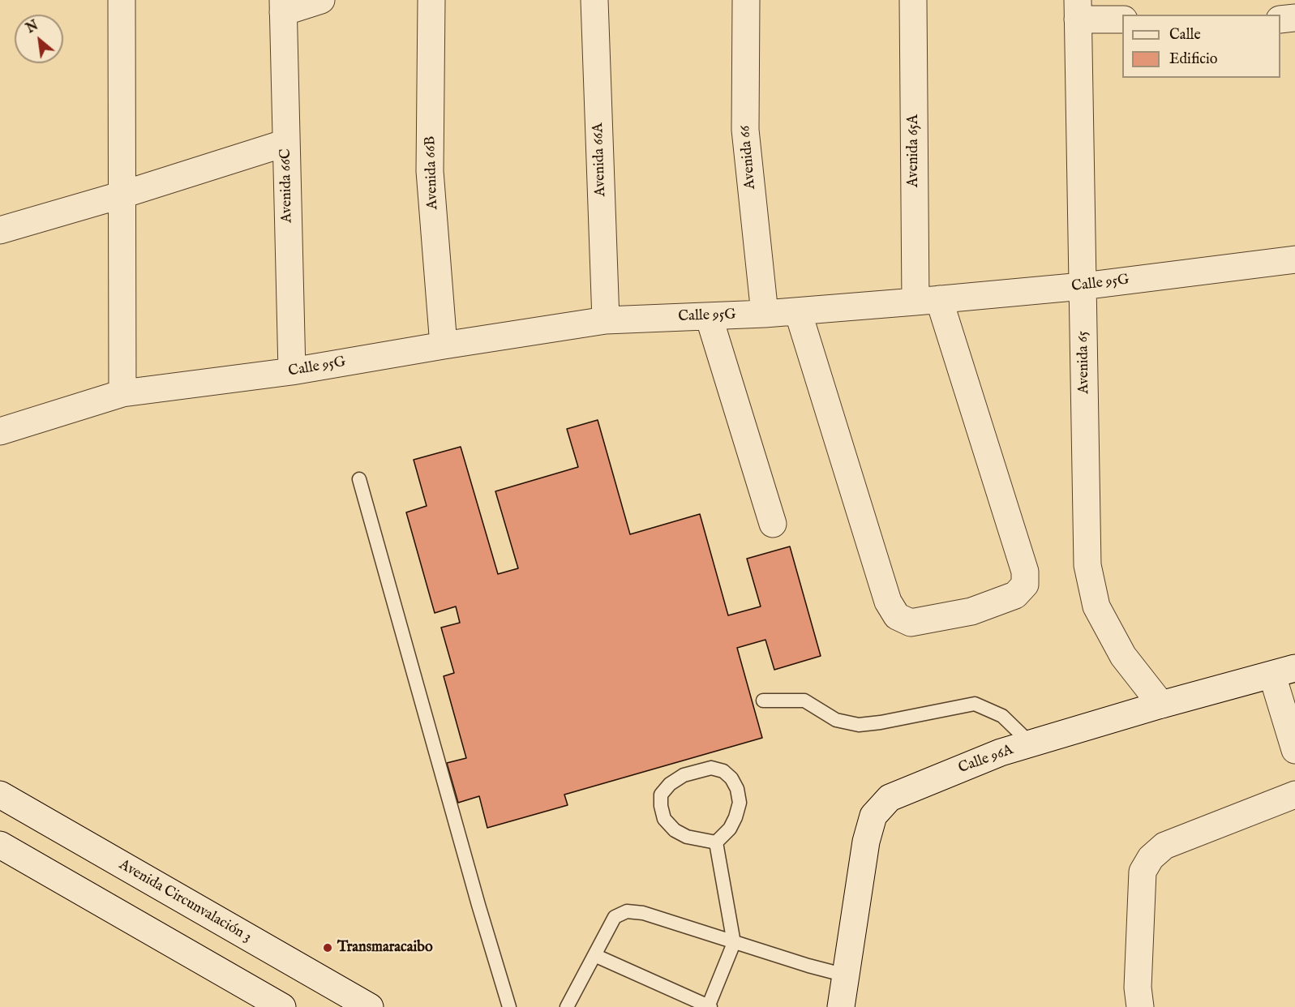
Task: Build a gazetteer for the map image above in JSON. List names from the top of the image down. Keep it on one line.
{"streets":{"street":["Avenida 65A","Avenida 66","Avenida 66A","Avenida 66B","Avenida 66C","Calle 95G","Avenida 65","Calle 96A","Avenida Circunvalación 3"]},"crossings":[["Avenida 65A","Calle 95G"],["Avenida 66","Calle 95G"],["Avenida 66A","Calle 95G"],["Avenida 66B","Calle 95G"],["Avenida 66C","Calle 95G"],["Calle 95G","Avenida 65"],["Avenida 65","Calle 96A"]],"places":["Transmaracaibo"],"legend":["Calle","Edificio"],"north":"top left"}
